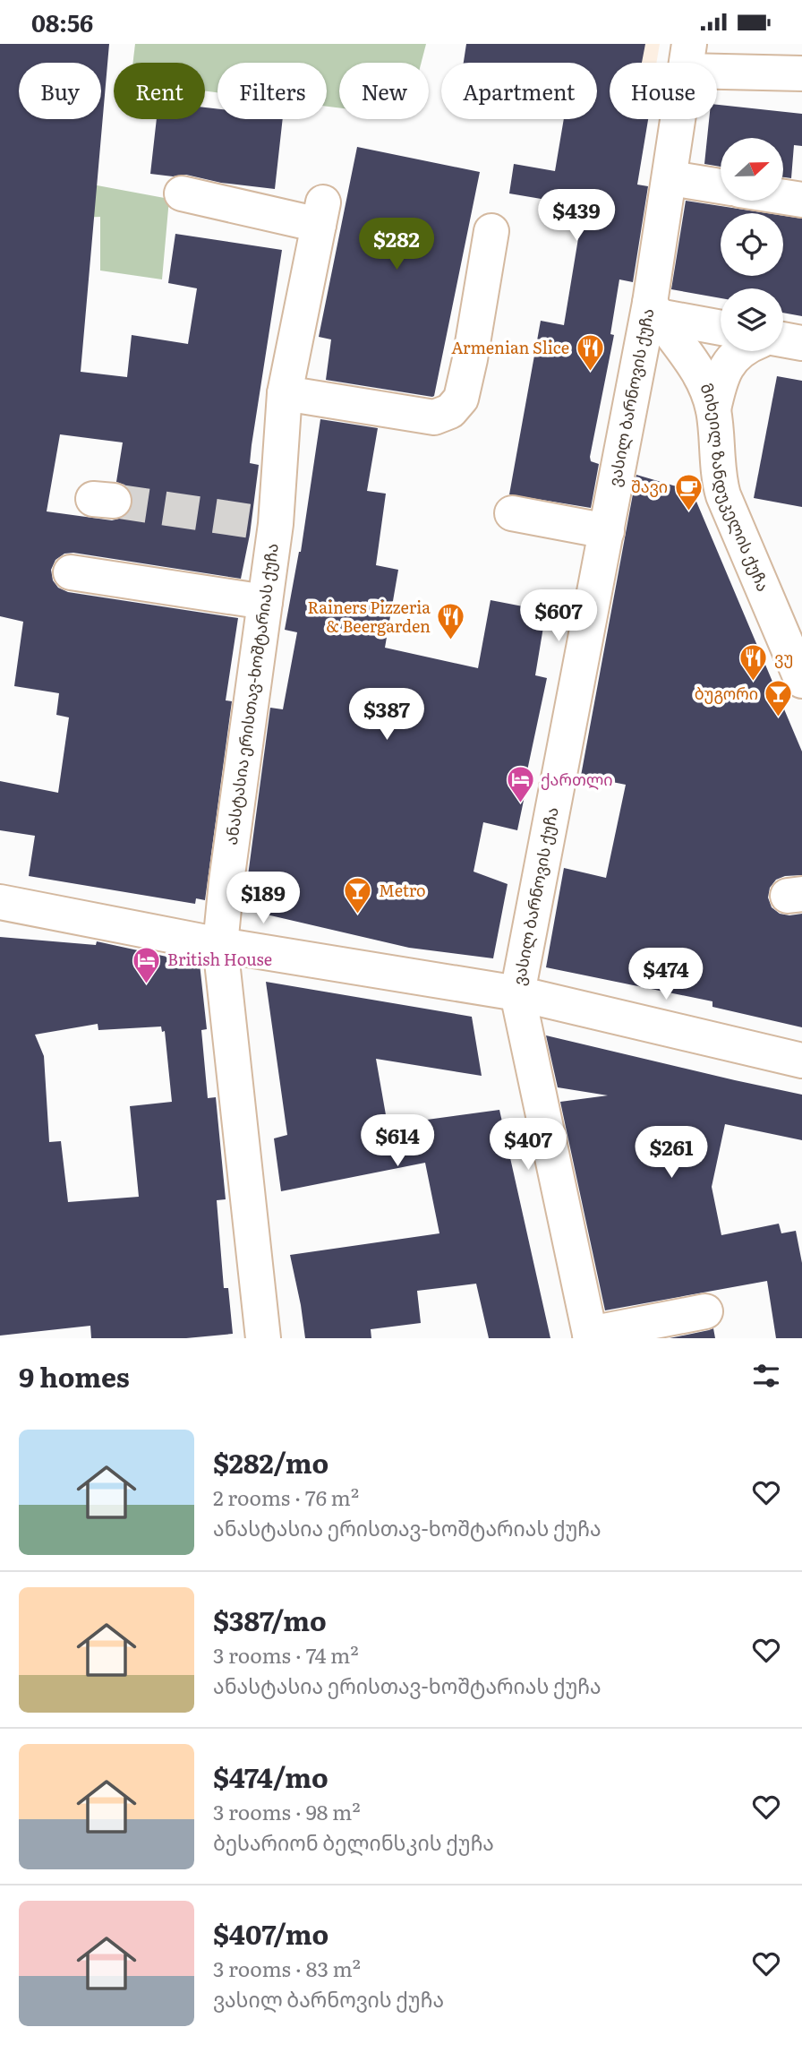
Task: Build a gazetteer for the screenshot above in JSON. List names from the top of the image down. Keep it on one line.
{"streets":{"street":["ვასილ ბარნოვის ქუჩა","მიხეილ ზანდუკელის ქუჩა","ანასტასია ერისთავ-ხოშტარიას ქუჩა"]},"crossings":[["ვასილ ბარნოვის ქუჩა","მიხეილ ზანდუკელის ქუჩა"]],"places":{"restaurant":["Armenian Slice","Rainers Pizzeria & Beergarden","ვუ"],"cafe":["შავი"],"bar":["ბუგორი","Metro"],"hotel":["ქართლი","British House"]},"north":"right","page":{"status":"08:56","chip":["Buy","Rent","Filters","New","Apartment","House"],"price":["$439","$282","$607","$387","$189","$474","$614","$407","$261"],"heading":"9 homes","list":[{"name":"$282/mo","note":"2 rooms · 76 m² · ანასტასია ერისთავ-ხოშტარიას ქუჩა"},{"name":"$387/mo","note":"3 rooms · 74 m² · ანასტასია ერისთავ-ხოშტარიას ქუჩა"},{"name":"$474/mo","note":"3 rooms · 98 m² · ბესარიონ ბელინსკის ქუჩა"},{"name":"$407/mo","note":"3 rooms · 83 m² · ვასილ ბარნოვის ქუჩა"}]}}
